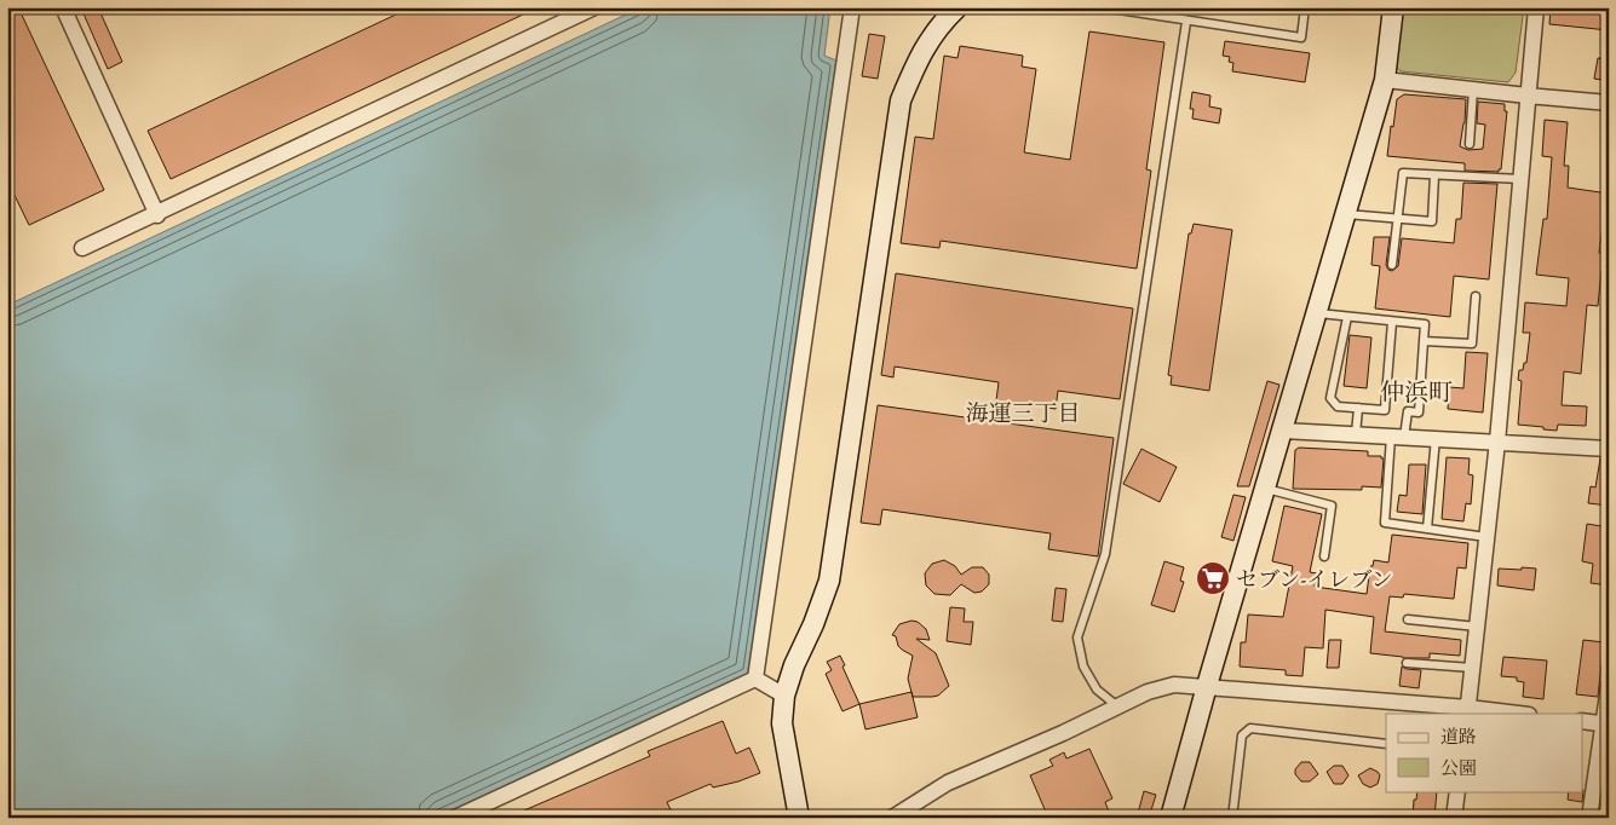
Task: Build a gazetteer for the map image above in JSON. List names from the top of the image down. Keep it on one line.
{"districts":["仲浜町","海運三丁目"],"places":{"supermarket":["セブン-イレブン"]},"legend":["道路","公園"]}
